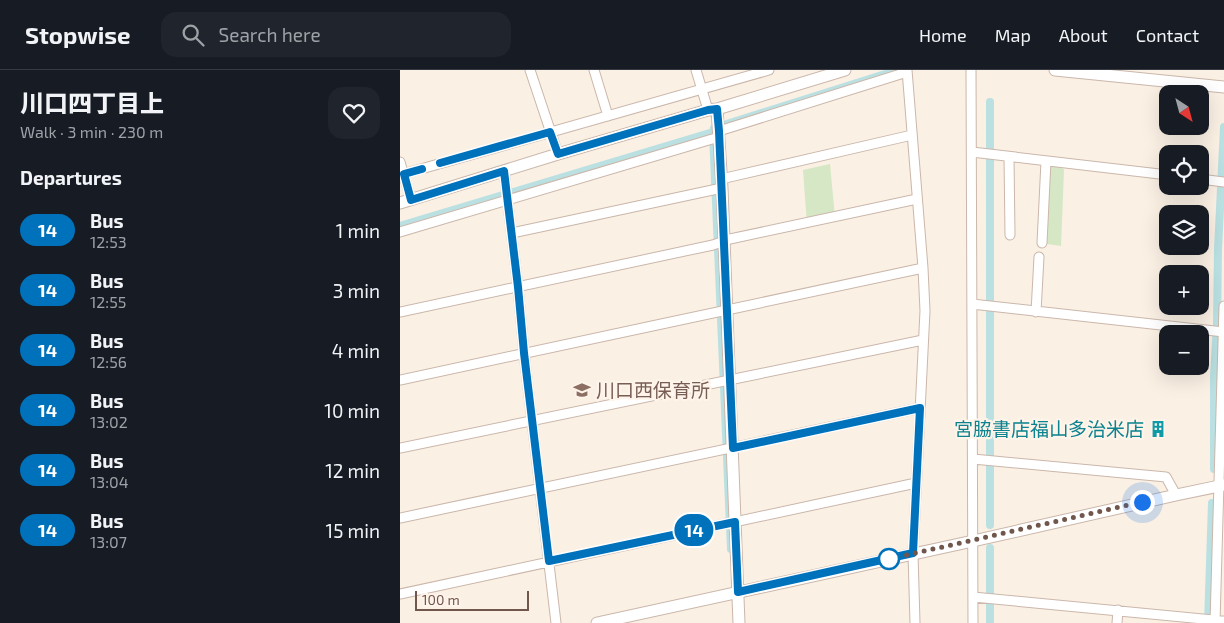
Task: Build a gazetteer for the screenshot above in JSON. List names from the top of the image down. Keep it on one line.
{"places":{"school or university":["川口西保育所"],"building":["宮脇書店福山多治米店"]},"lines":["bus line 14"],"scale_bar":"100 m","north":"bottom right","page":{"header":"Stopwise","search":"Search here","nav":["Home","Map","About","Contact"],"heading":[["川口四丁目上","Walk · 3 min · 230 m"],"Departures"],"on_map":"14","map_buttons":["+","−"],"list":[{"mark":"14","name":"Bus","note":"12:53","value":"1 min"},{"mark":"14","name":"Bus","note":"12:55","value":"3 min"},{"mark":"14","name":"Bus","note":"12:56","value":"4 min"},{"mark":"14","name":"Bus","note":"13:02","value":"10 min"},{"mark":"14","name":"Bus","note":"13:04","value":"12 min"},{"mark":"14","name":"Bus","note":"13:07","value":"15 min"}],"scale":"100 m"}}
